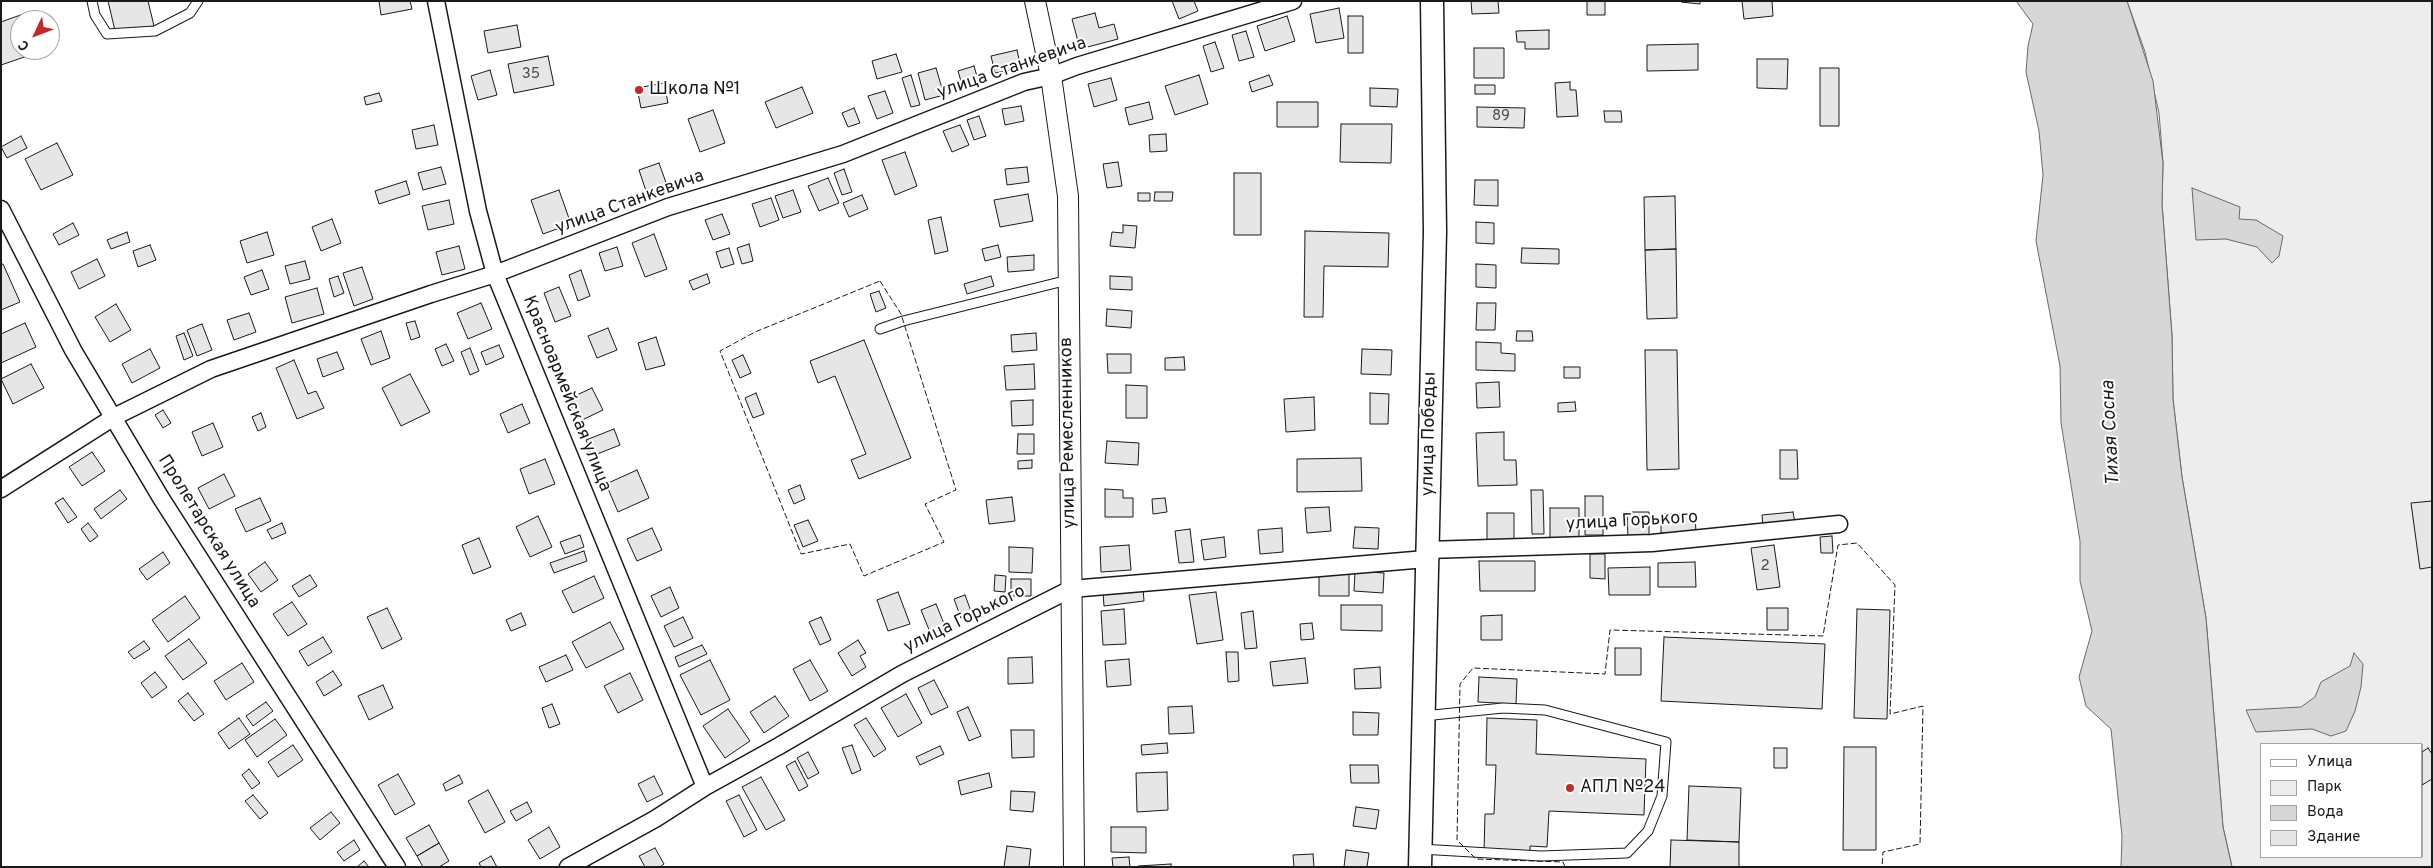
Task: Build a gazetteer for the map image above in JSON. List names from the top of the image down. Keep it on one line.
{"streets":{"main road":["улица Победы"],"street":["улица Станкевича","Красноармейская улица","улица Ремесленников","улица Горького","Пролетарская улица"]},"crossings":[["улица Станкевича","Красноармейская улица"],["улица Станкевича","улица Ремесленников"],["улица Станкевича","Пролетарская улица"],["Красноармейская улица","улица Горького"],["улица Ремесленников","улица Горького"],["улица Победы","улица Горького"]],"water":["Тихая Сосна"],"places":["Школа №1","АПЛ №24"],"house_numbers":["35","89","2"],"legend":["Улица","Парк","Вода","Здание"],"north":"bottom left"}
